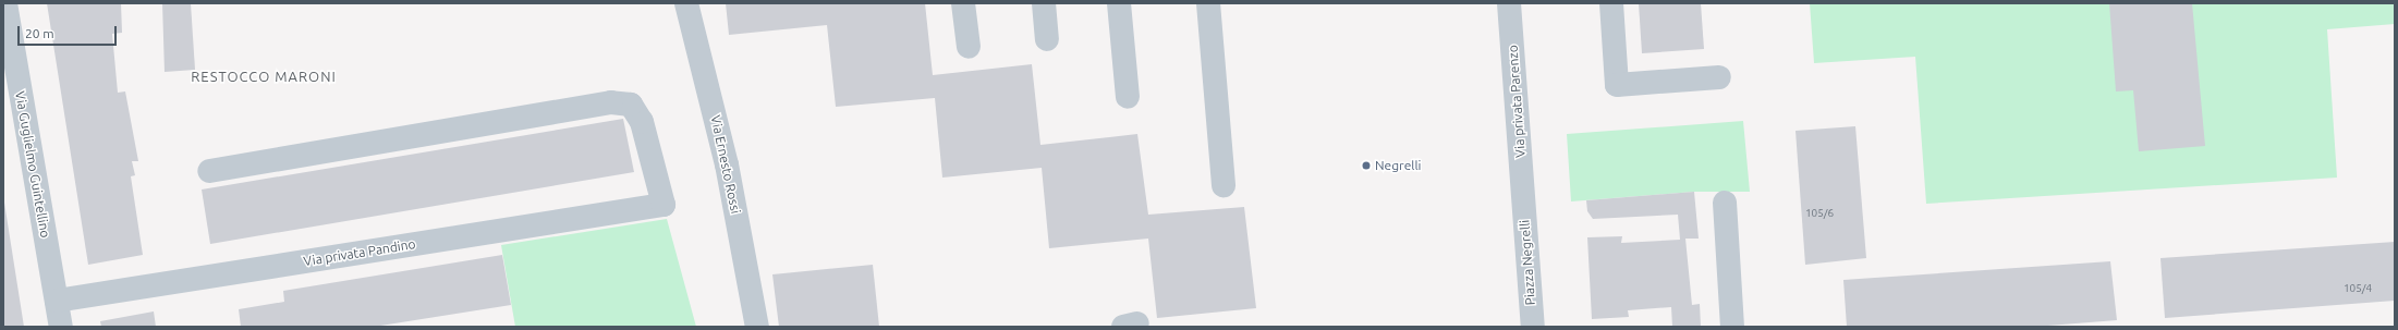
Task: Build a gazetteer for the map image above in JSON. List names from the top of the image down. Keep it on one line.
{"streets":{"street":["Via privata Parenzo","Via Guglielmo Guintellino","Via Ernesto Rossi","Via privata Pandino","Piazza Negrelli"]},"crossings":[["Via privata Parenzo","Piazza Negrelli"],["Via Guglielmo Guintellino","Via privata Pandino"]],"districts":["RESTOCCO MARONI"],"places":["Negrelli"],"house_numbers":["105/6","105/4"],"scale_bar":"20 m"}
